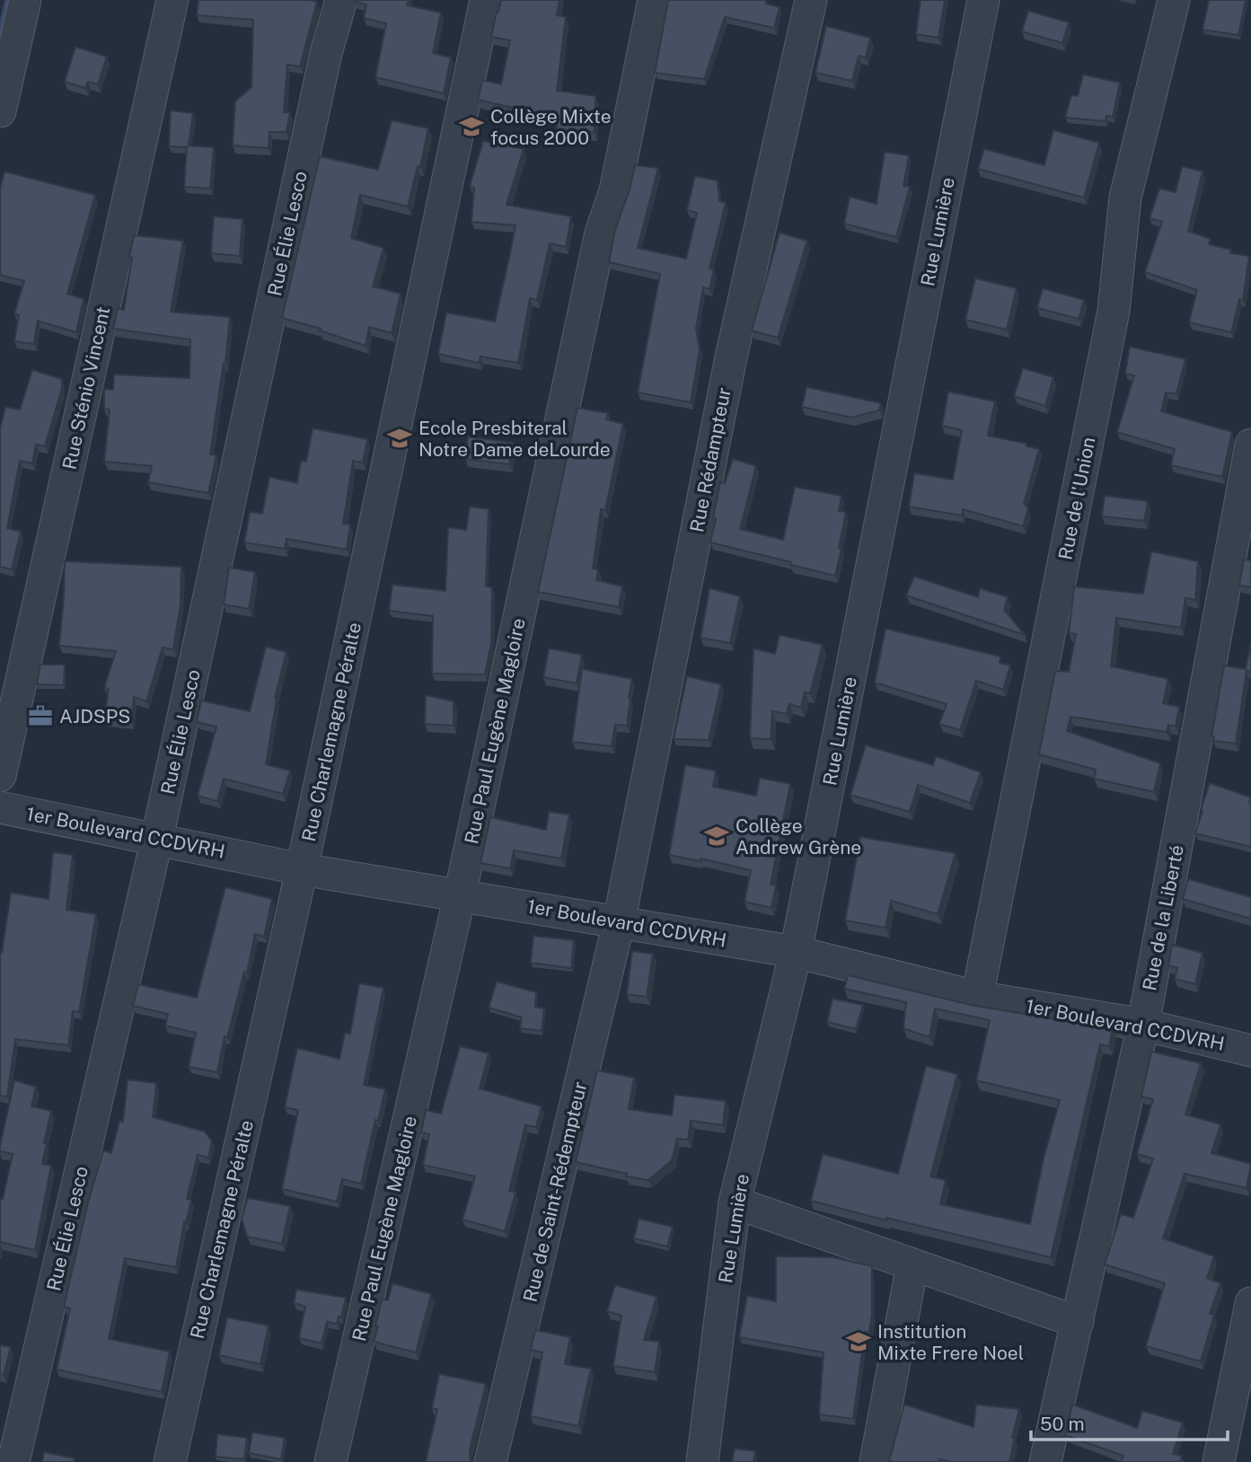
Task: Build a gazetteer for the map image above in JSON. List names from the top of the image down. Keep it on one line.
{"streets":{"street":["Rue Lumière","Rue Élie Lesco","Rue Sténio Vincent","Rue Rédampteur","Rue de l'Union","Rue Paul Eugène Magloire","Rue Charlemagne Péralte","1er Boulevard CCDVRH","Rue de la Liberté","Rue de Saint-Rédempteur"]},"crossings":[["Rue Lumière","1er Boulevard CCDVRH"],["Rue Élie Lesco","1er Boulevard CCDVRH"],["Rue Rédampteur","1er Boulevard CCDVRH"],["Rue Rédampteur","Rue de Saint-Rédempteur"],["Rue de l'Union","1er Boulevard CCDVRH"],["Rue Paul Eugène Magloire","1er Boulevard CCDVRH"],["Rue Charlemagne Péralte","1er Boulevard CCDVRH"],["1er Boulevard CCDVRH","Rue de la Liberté"],["1er Boulevard CCDVRH","Rue de Saint-Rédempteur"]],"places":{"school or university":["Collège Mixte focus 2000","Ecole Presbiteral Notre Dame deLourde","Collège Andrew Grène","Institution Mixte Frere Noel"],"office":["AJDSPS"]},"scale_bar":"50 m"}
